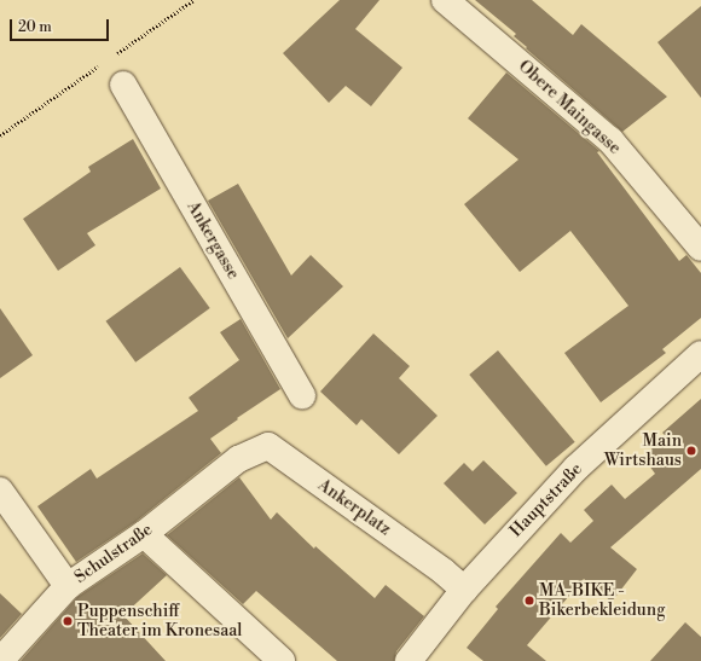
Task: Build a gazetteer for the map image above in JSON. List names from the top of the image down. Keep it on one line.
{"streets":{"street":["Obere Maingasse","Ankergasse","Hauptstraße","Ankerplatz","Schulstraße"]},"crossings":[["Hauptstraße","Ankerplatz"],["Ankerplatz","Schulstraße"]],"places":["Main Wirtshaus","MA-BIKE - Bikerbekleidung","Puppenschiff Theater im Kronesaal"],"scale_bar":"20 m"}
